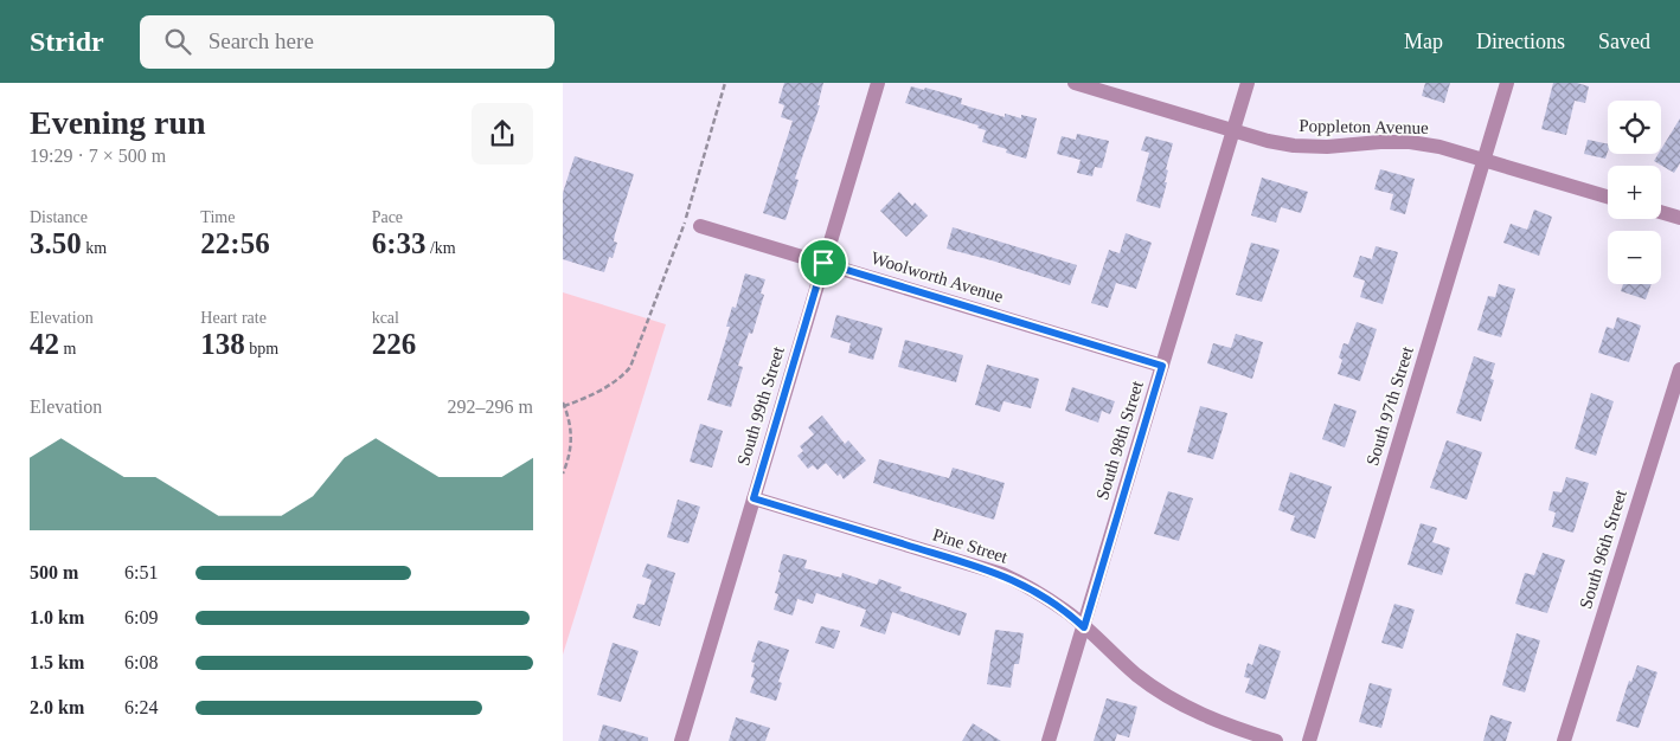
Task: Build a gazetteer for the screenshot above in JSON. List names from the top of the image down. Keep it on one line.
{"streets":{"street":["Poppleton Avenue","Woolworth Avenue","South 99th Street","South 97th Street","South 98th Street","Pine Street","South 96th Street"]},"crossings":[["Poppleton Avenue","South 97th Street"],["Poppleton Avenue","South 98th Street"],["Woolworth Avenue","South 99th Street"],["Woolworth Avenue","South 98th Street"],["South 99th Street","Pine Street"],["South 98th Street","Pine Street"]],"page":{"header":"Stridr","search":"Search here","nav":["Map","Directions","Saved"],"heading":["Evening run","19:29 · 7 × 500 m"],"map_buttons":["+","−"],"stats":[["Distance","3.50 km"],["Time","22:56"],["Pace","6:33 /km"],["Elevation","42 m"],["Heart rate","138 bpm"],["kcal","226"]],"chart":["Elevation","292–296 m"],"list":[{"name":"500 m","note":"6:51"},{"name":"1.0 km","note":"6:09"},{"name":"1.5 km","note":"6:08"},{"name":"2.0 km","note":"6:24"}]}}
